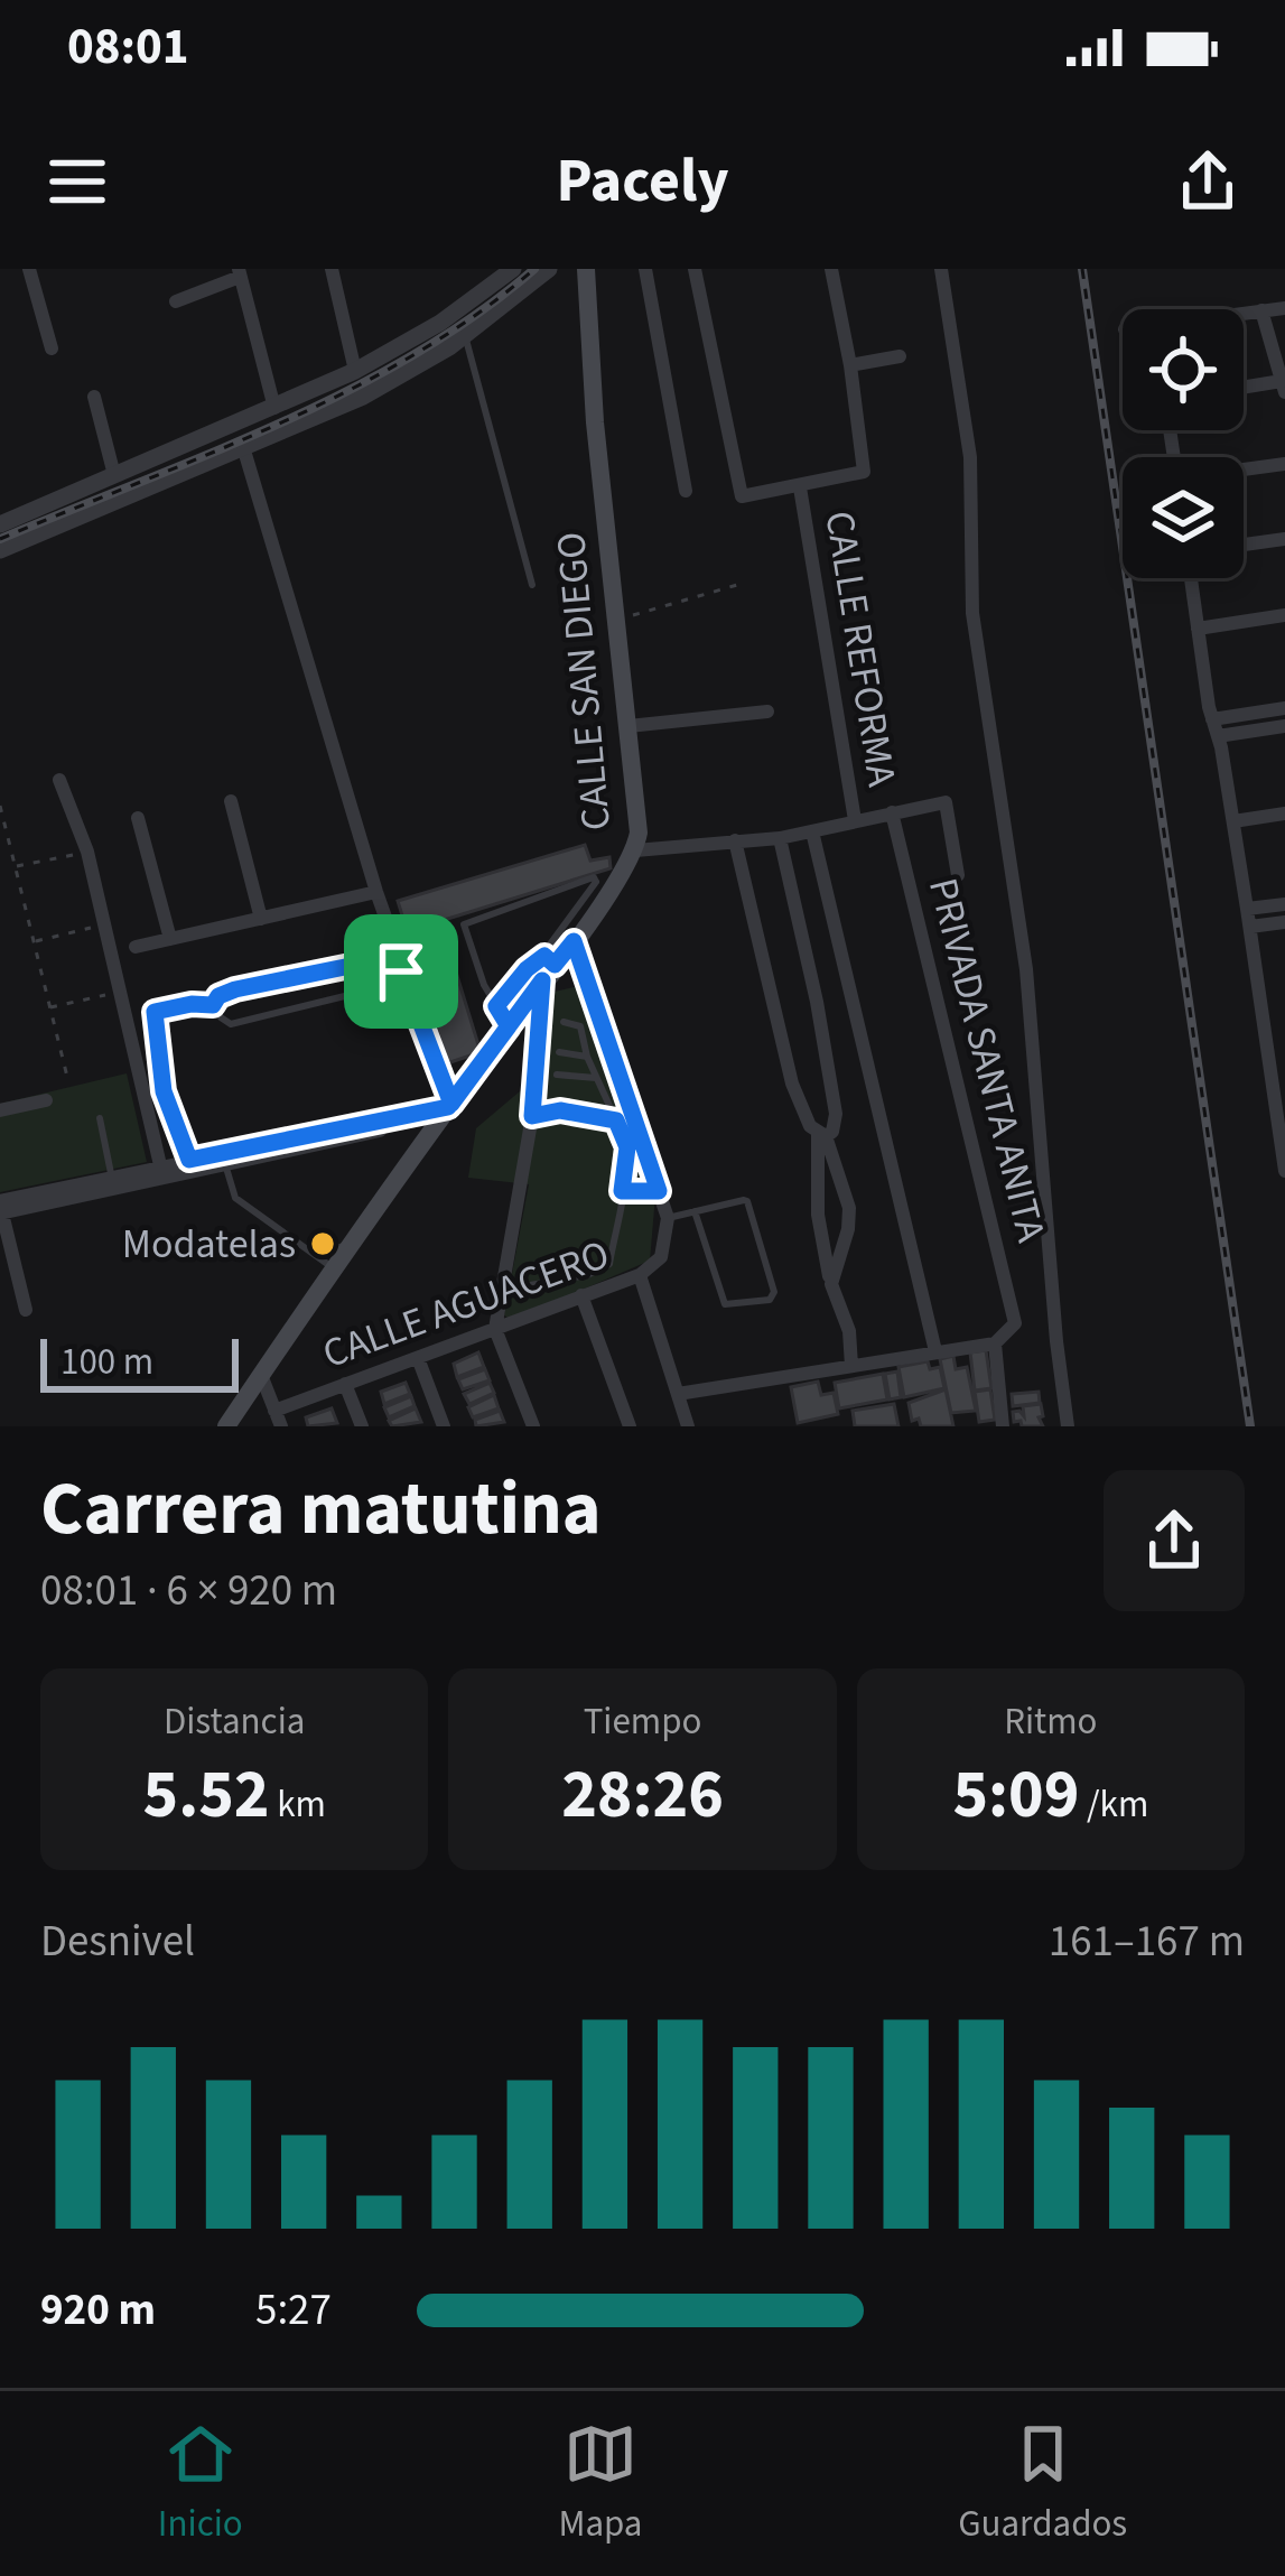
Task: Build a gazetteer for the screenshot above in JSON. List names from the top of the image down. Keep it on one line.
{"streets":{"main road":["CALLE SAN DIEGO"],"street":["CALLE REFORMA","PRIVADA SANTA ANITA","CALLE AGUACERO"]},"places":["Modatelas"],"scale_bar":"100 m","page":{"status":"08:01","header":"Pacely","scale":"100 m","heading":["Carrera matutina","08:01 · 6 × 920 m"],"stats":[["Distancia","5.52 km"],["Tiempo","28:26"],["Ritmo","5:09 /km"]],"chart":["Desnivel","161–167 m"],"list":[{"name":"920 m","note":"5:27"}],"tabs":["Inicio","Mapa","Guardados"]}}
